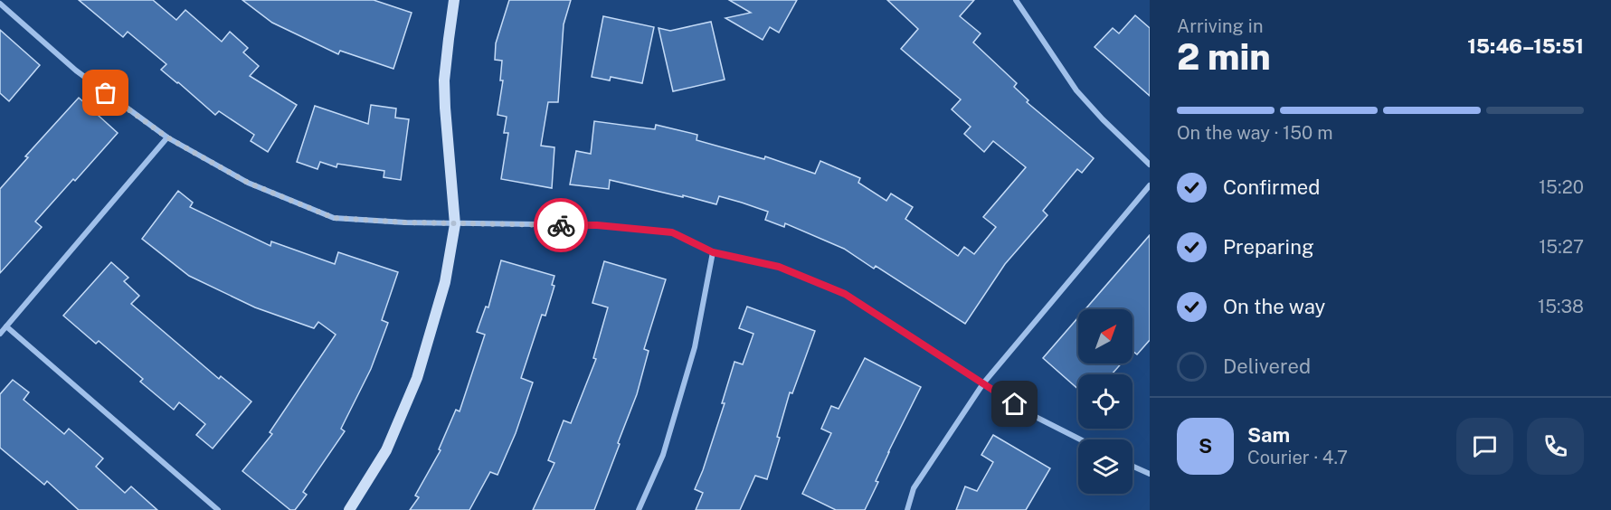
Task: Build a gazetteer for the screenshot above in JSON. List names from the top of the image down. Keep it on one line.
{"north":"top right","page":{"heading":["2 min","Arriving in","15:46–15:51"],"panel":["Sam","Courier · 4.7"],"bar":"On the way · 150 m","list":[["Confirmed","15:20"],["Preparing","15:27"],["On the way","15:38"],"Delivered"],"round":"S"}}
